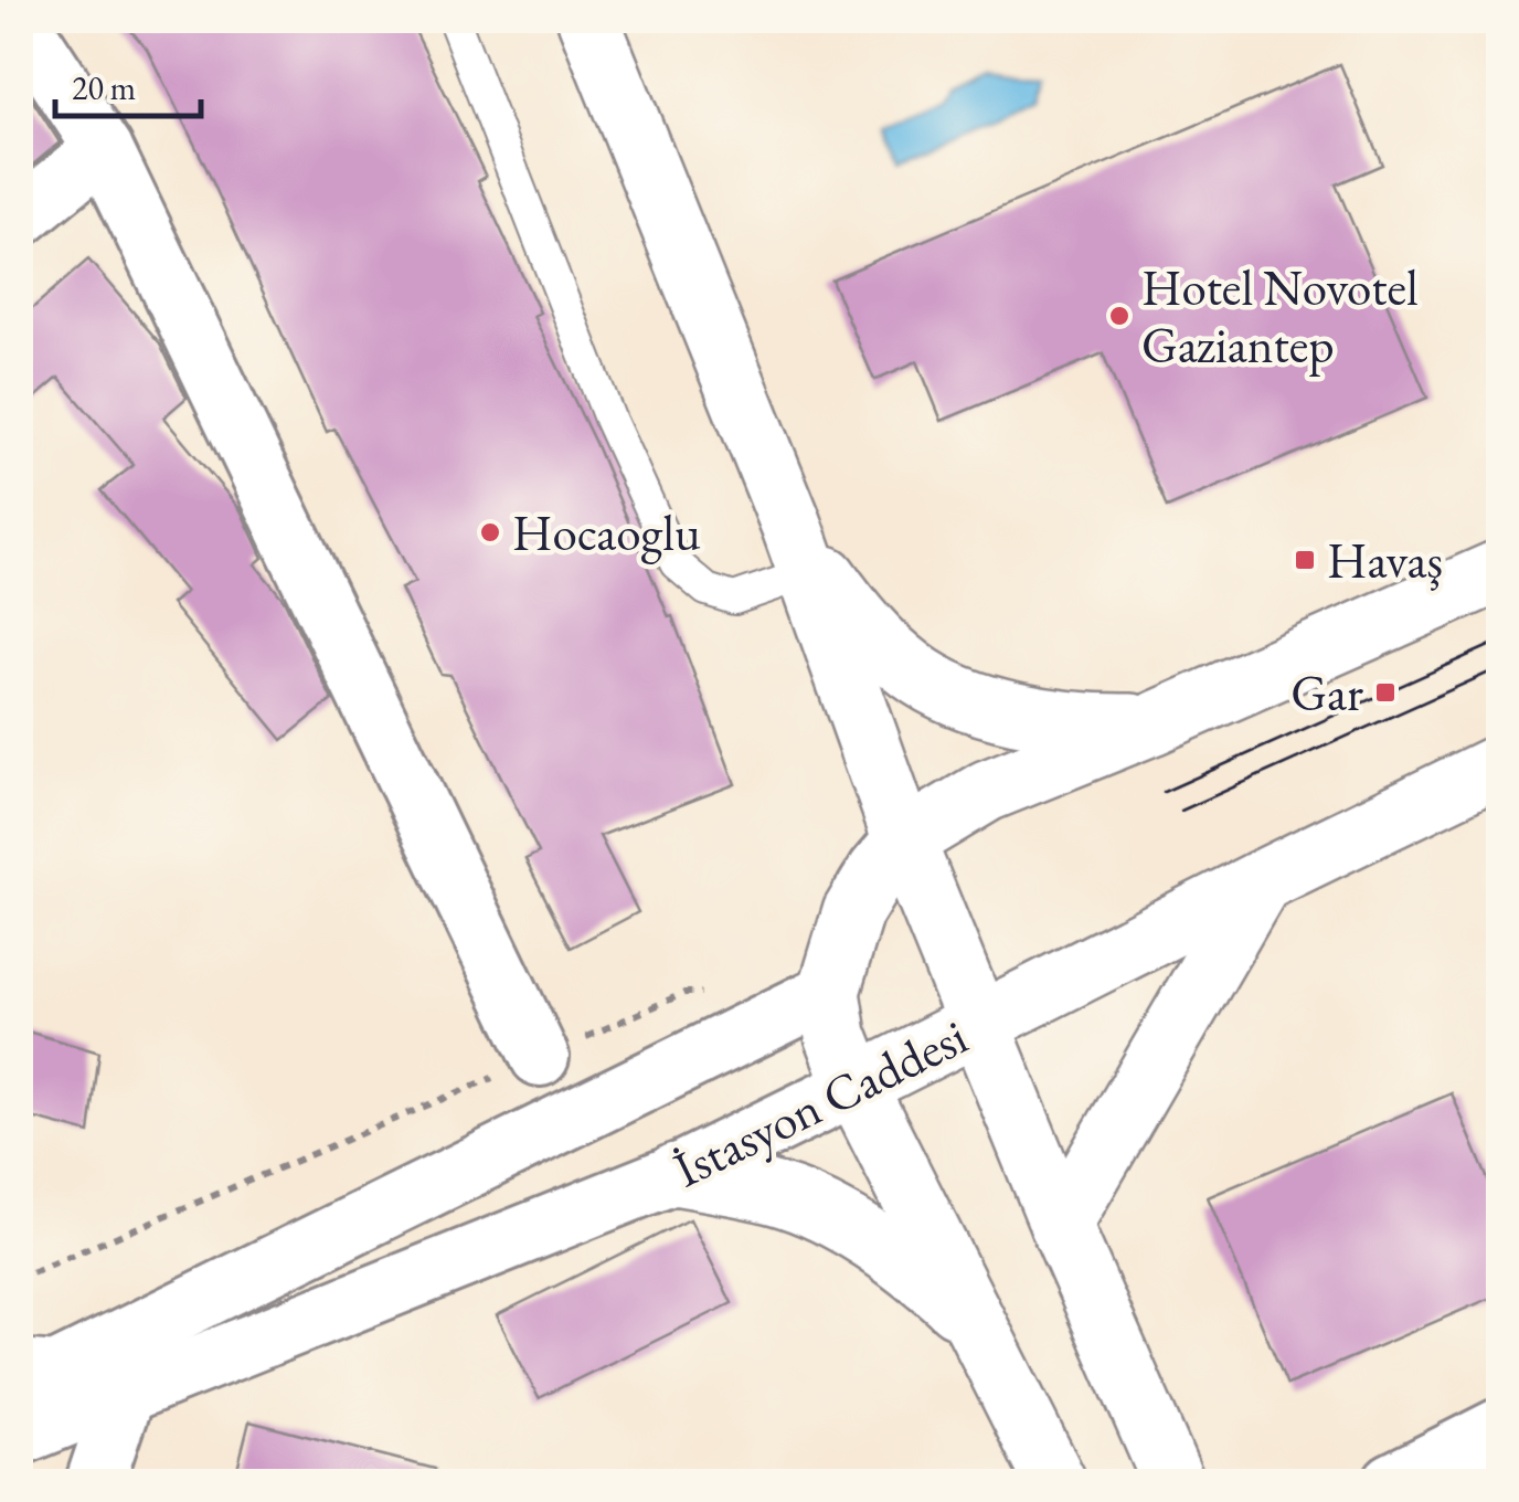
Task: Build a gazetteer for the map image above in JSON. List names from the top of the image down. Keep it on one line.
{"streets":{"street":["İstasyon Caddesi"]},"places":{"other":["Hotel Novotel Gaziantep","Hocaoglu"],"transit":["Havaş","Gar"]},"scale_bar":"20 m"}
